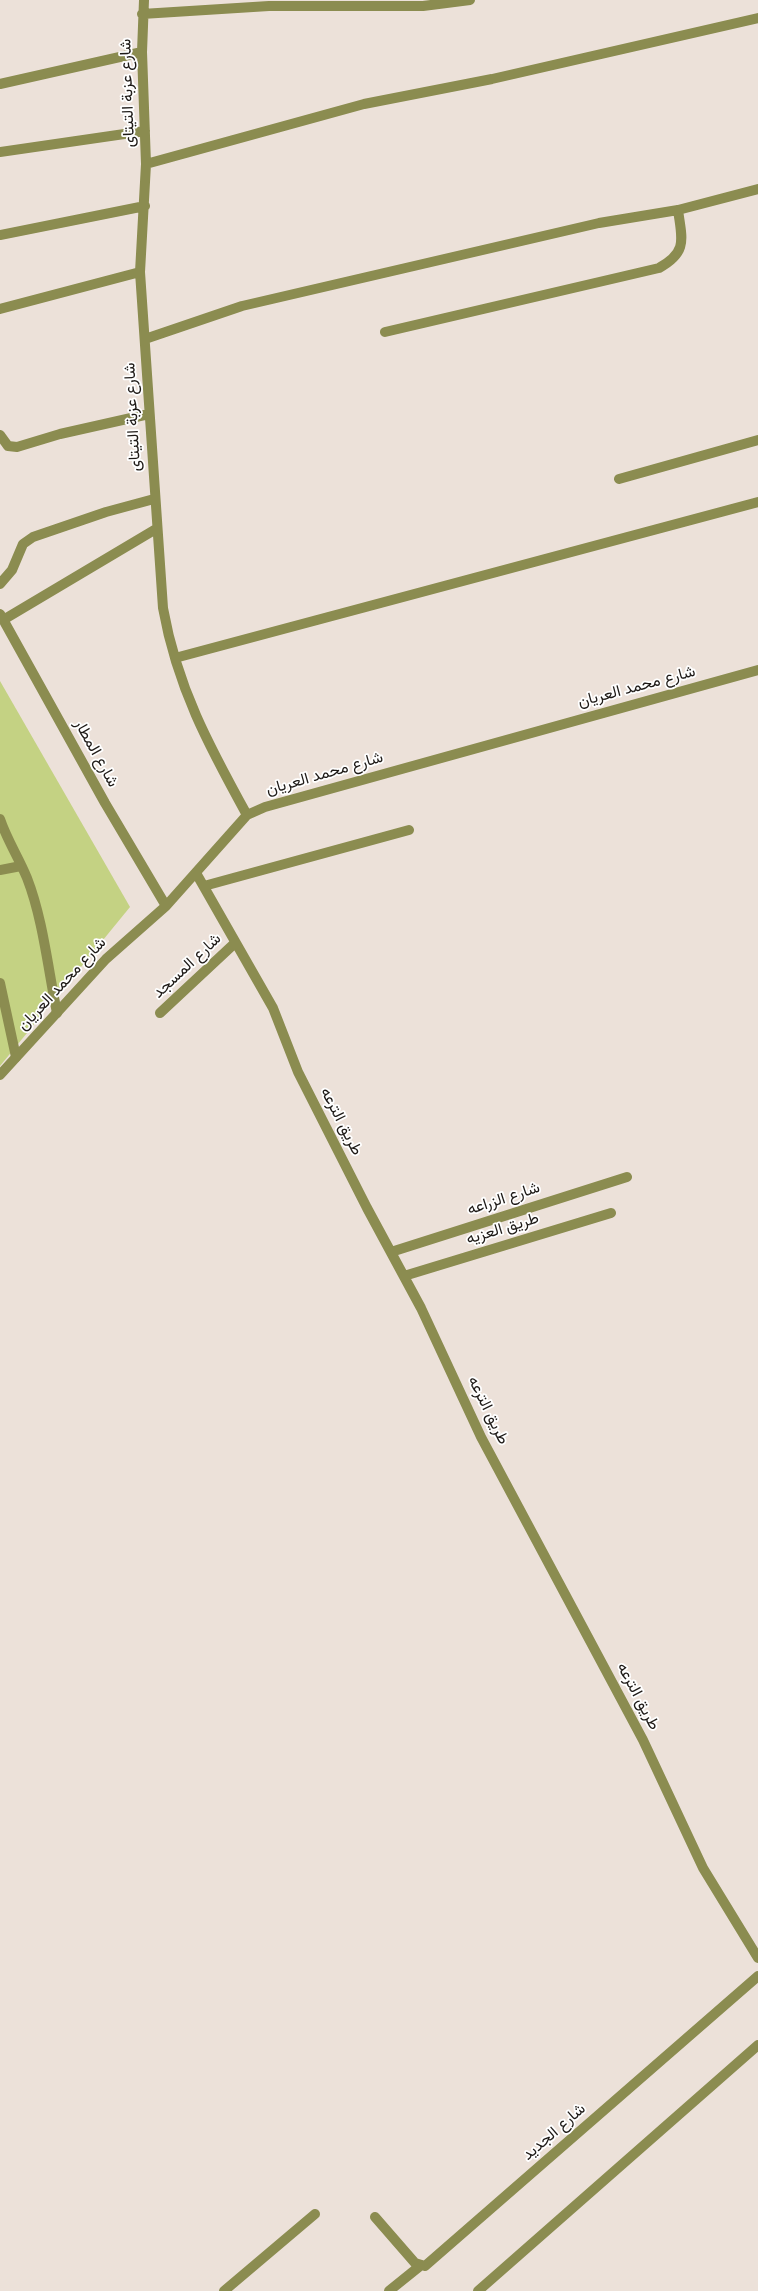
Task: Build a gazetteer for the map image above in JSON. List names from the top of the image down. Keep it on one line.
{"streets":{"street":["شارع عزبة التيتاى","شارع محمد العريان","شارع المطار","شارع المسجد","طريق الترعه","شارع الزراعه","طريق العزيه","شارع الجديد"]},"crossings":[["شارع عزبة التيتاى","شارع محمد العريان"],["شارع محمد العريان","شارع المطار"],["شارع محمد العريان","طريق الترعه"],["شارع المسجد","طريق الترعه"],["طريق الترعه","شارع الزراعه"],["طريق الترعه","طريق العزيه"]]}
